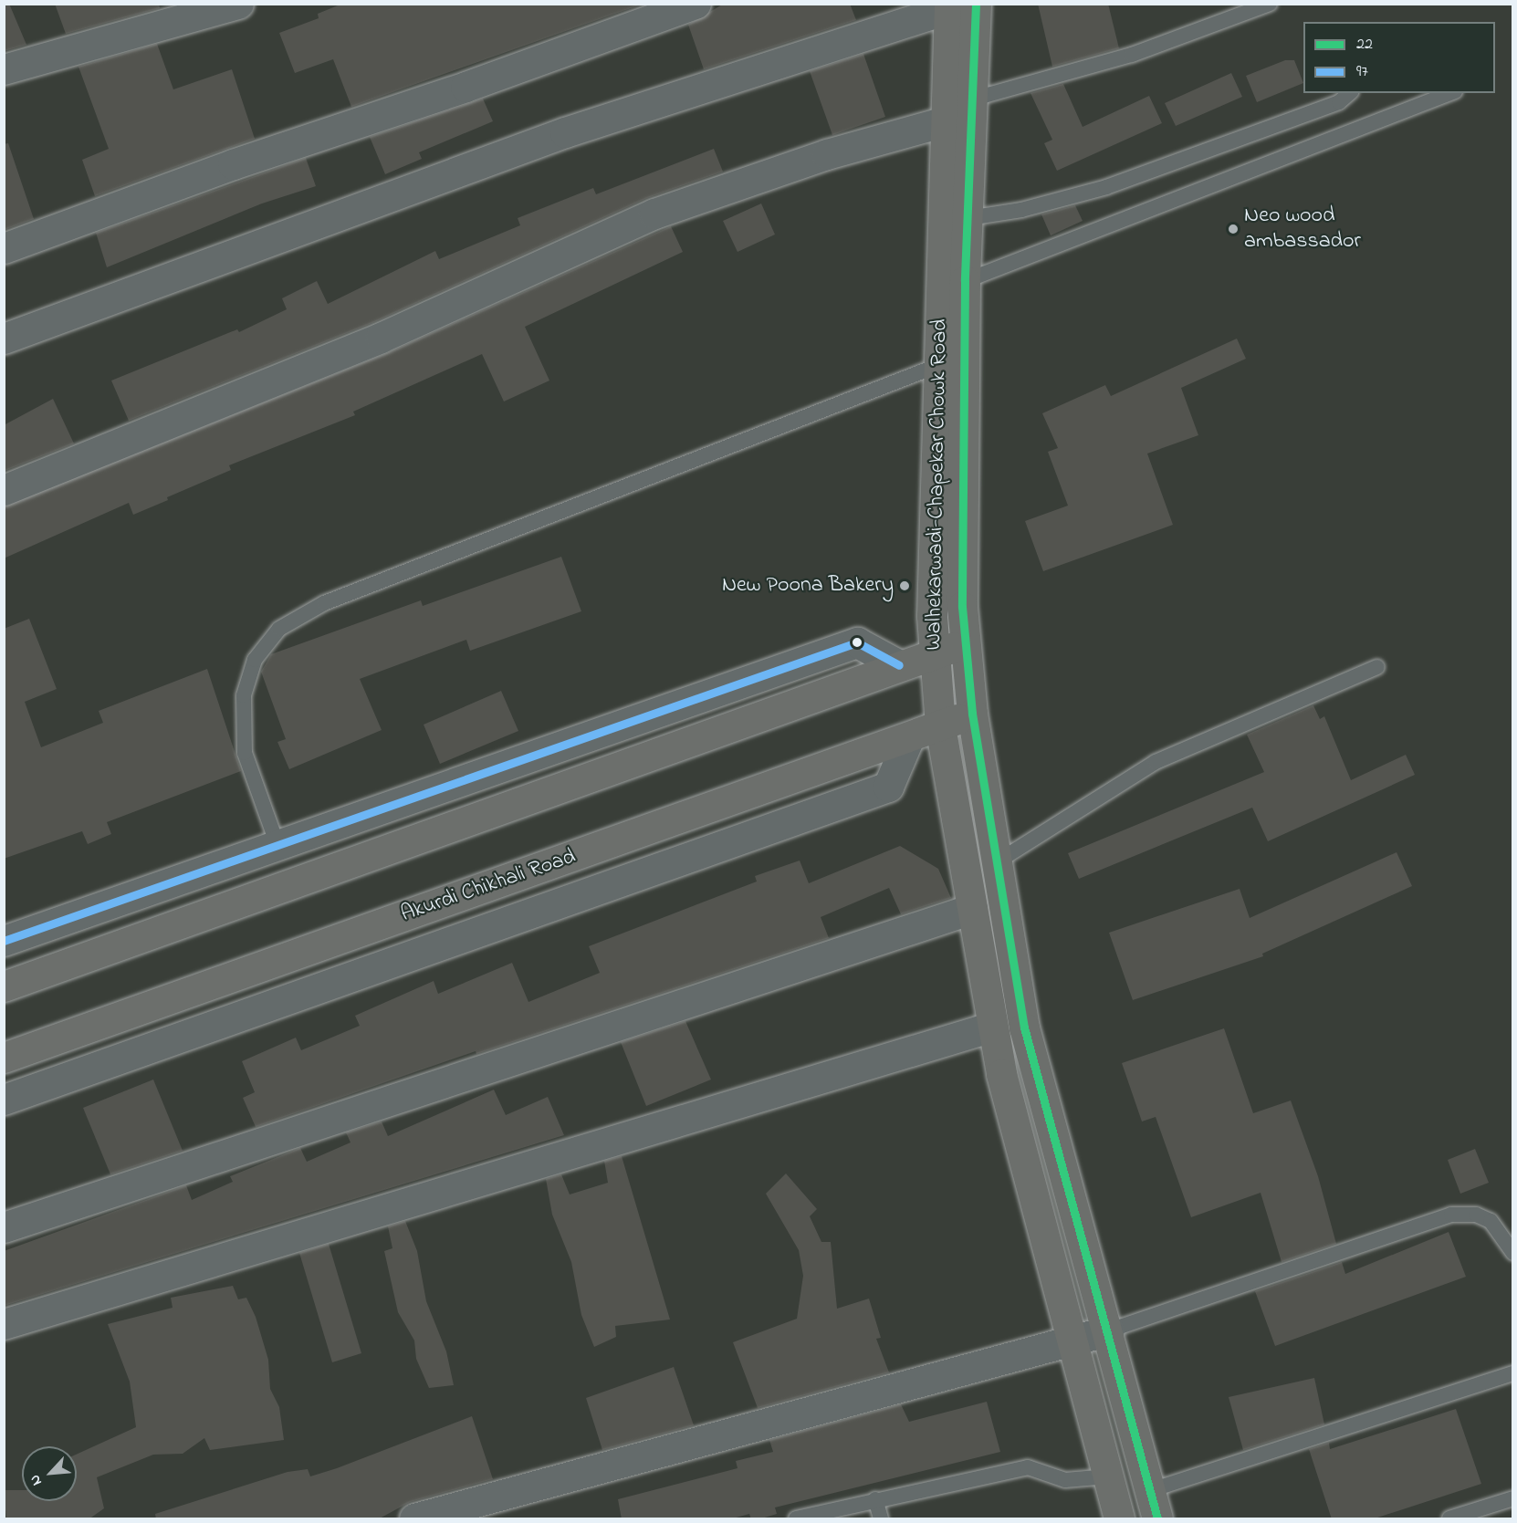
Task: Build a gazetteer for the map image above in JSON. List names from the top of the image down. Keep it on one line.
{"streets":{"main road":["Walhekarwadi-Chapekar Chowk Road","Akurdi Chikhali Road"]},"crossings":[["Walhekarwadi-Chapekar Chowk Road","Akurdi Chikhali Road"]],"places":["Neo wood ambassador","New Poona Bakery"],"lines":["transit line 22","transit line 97"],"legend":["22","97"],"north":"bottom left"}
